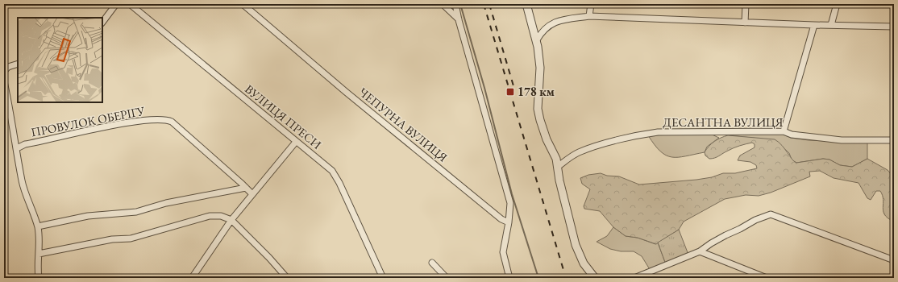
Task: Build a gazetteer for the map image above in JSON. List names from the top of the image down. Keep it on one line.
{"streets":{"street":["ВУЛИЦЯ ПРЕСИ","ПРОВУЛОК ОБЕРІГУ","ДЕСАНТНА ВУЛИЦЯ","ЧЕПУРНА ВУЛИЦЯ"]},"places":{"transit":["178 км"]}}
